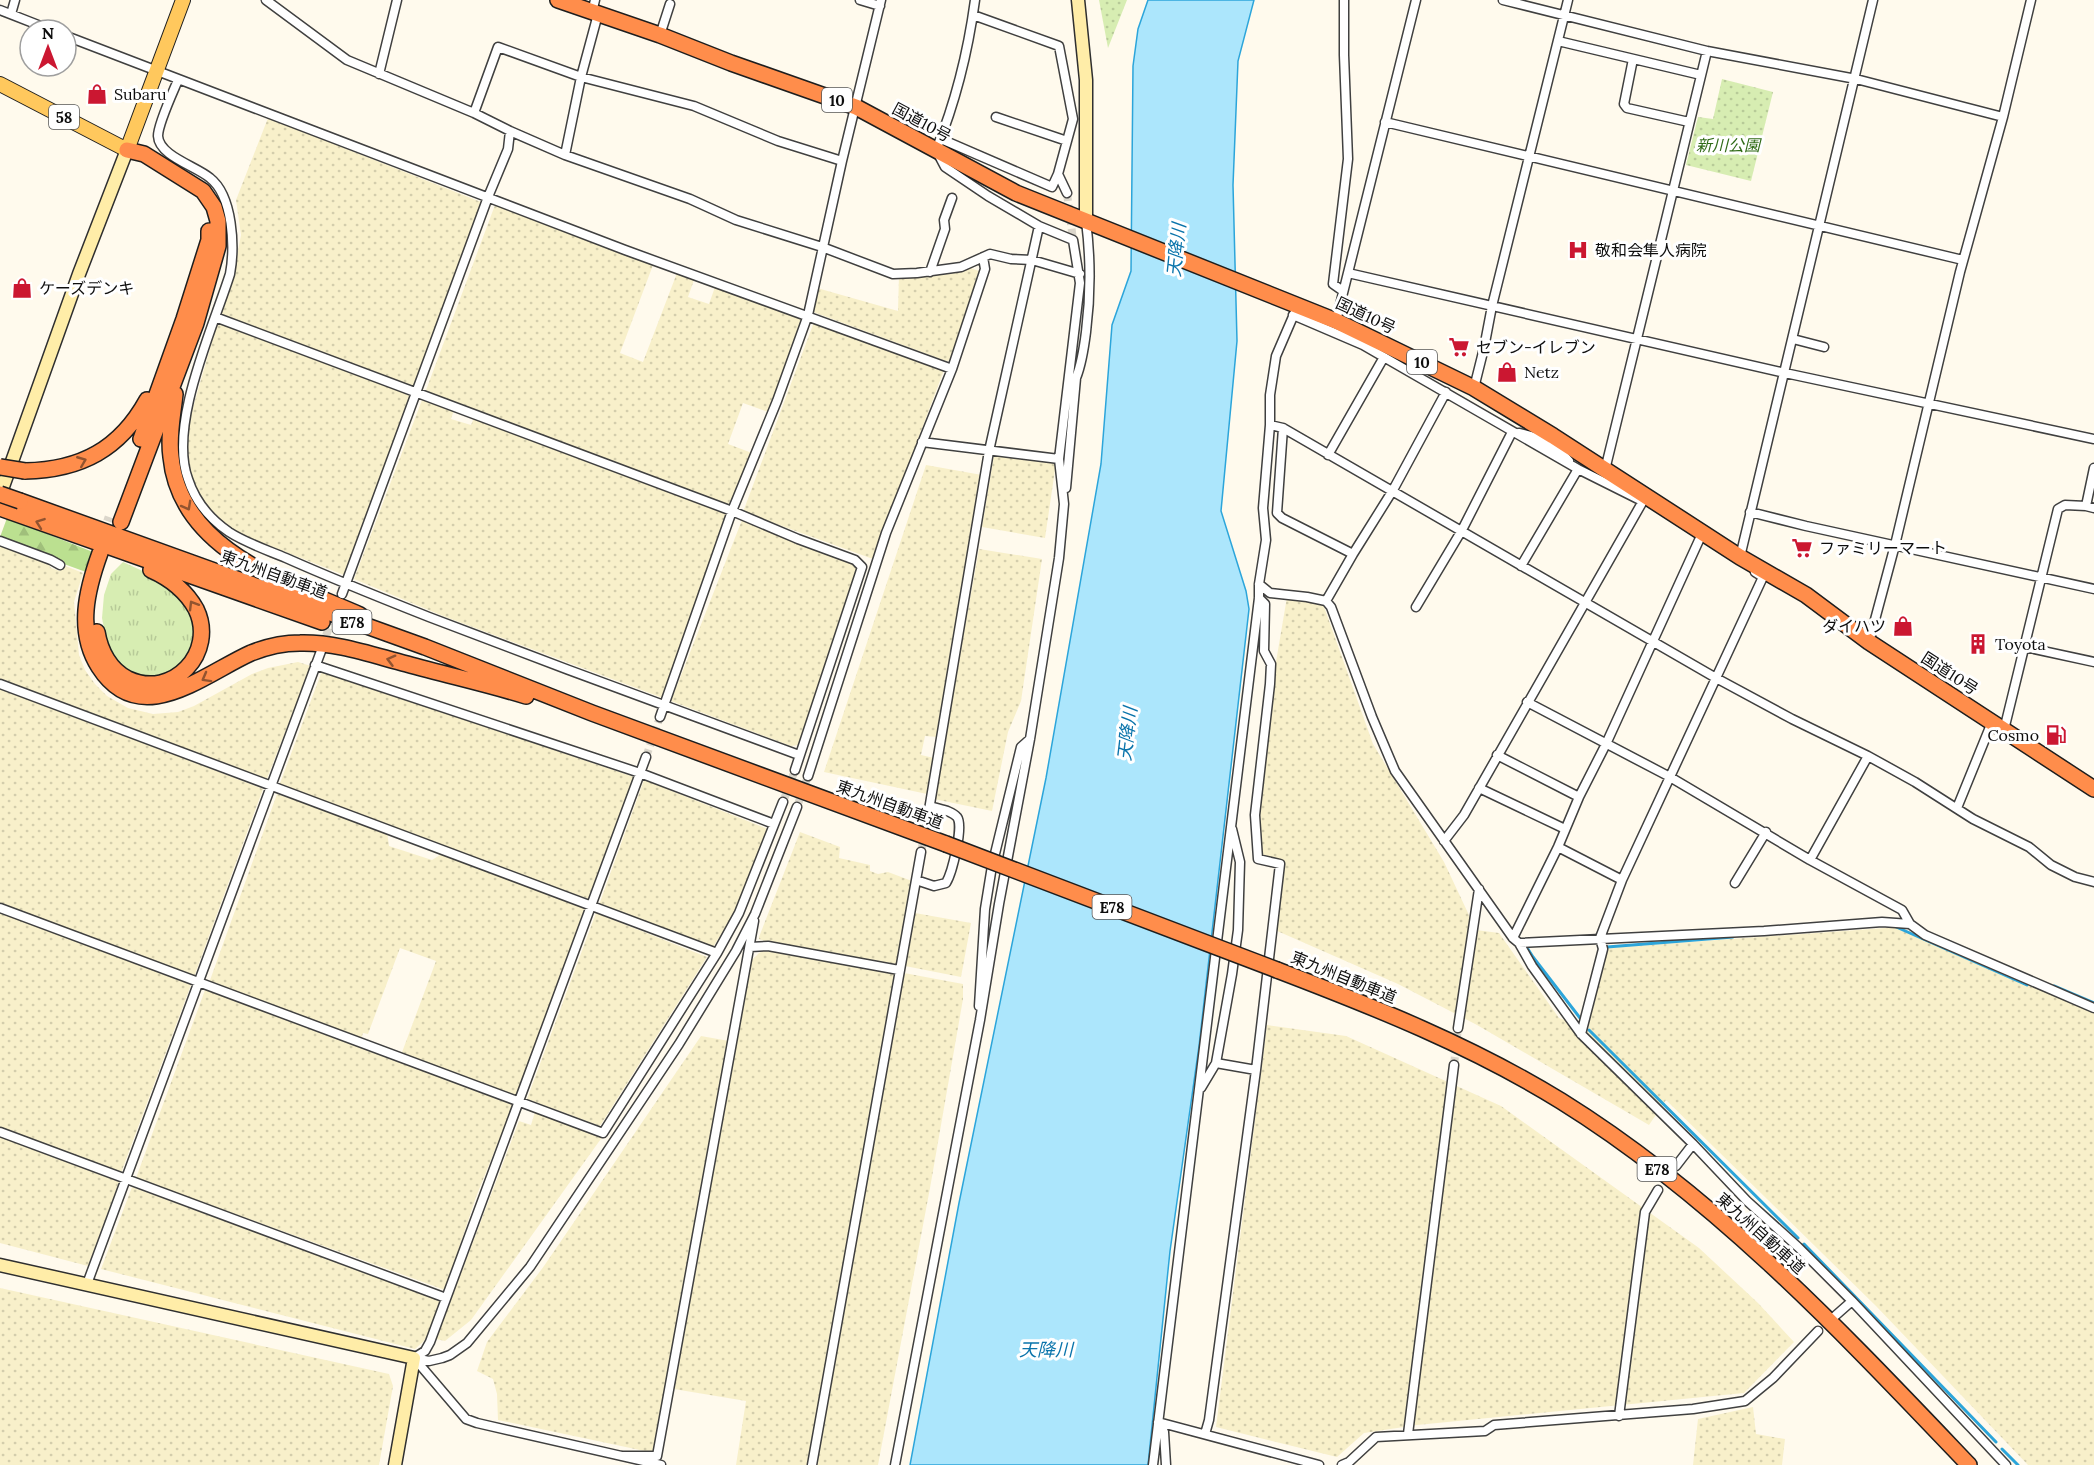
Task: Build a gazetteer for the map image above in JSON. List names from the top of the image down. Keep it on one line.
{"streets":{"highway":["10","国道10号","東九州自動車道","E78"],"main road":["58"]},"crossings":[["東九州自動車道","E78"]],"water":["天降川"],"parks":["新川公園"],"places":{"shop":["Subaru","ケーズデンキ","Netz","ダイハツ"],"hospital":["敬和会隼人病院"],"supermarket":["セブン-イレブン","ファミリーマート"],"building":["Toyota"],"fuel station":["Cosmo"]},"north":"top"}
